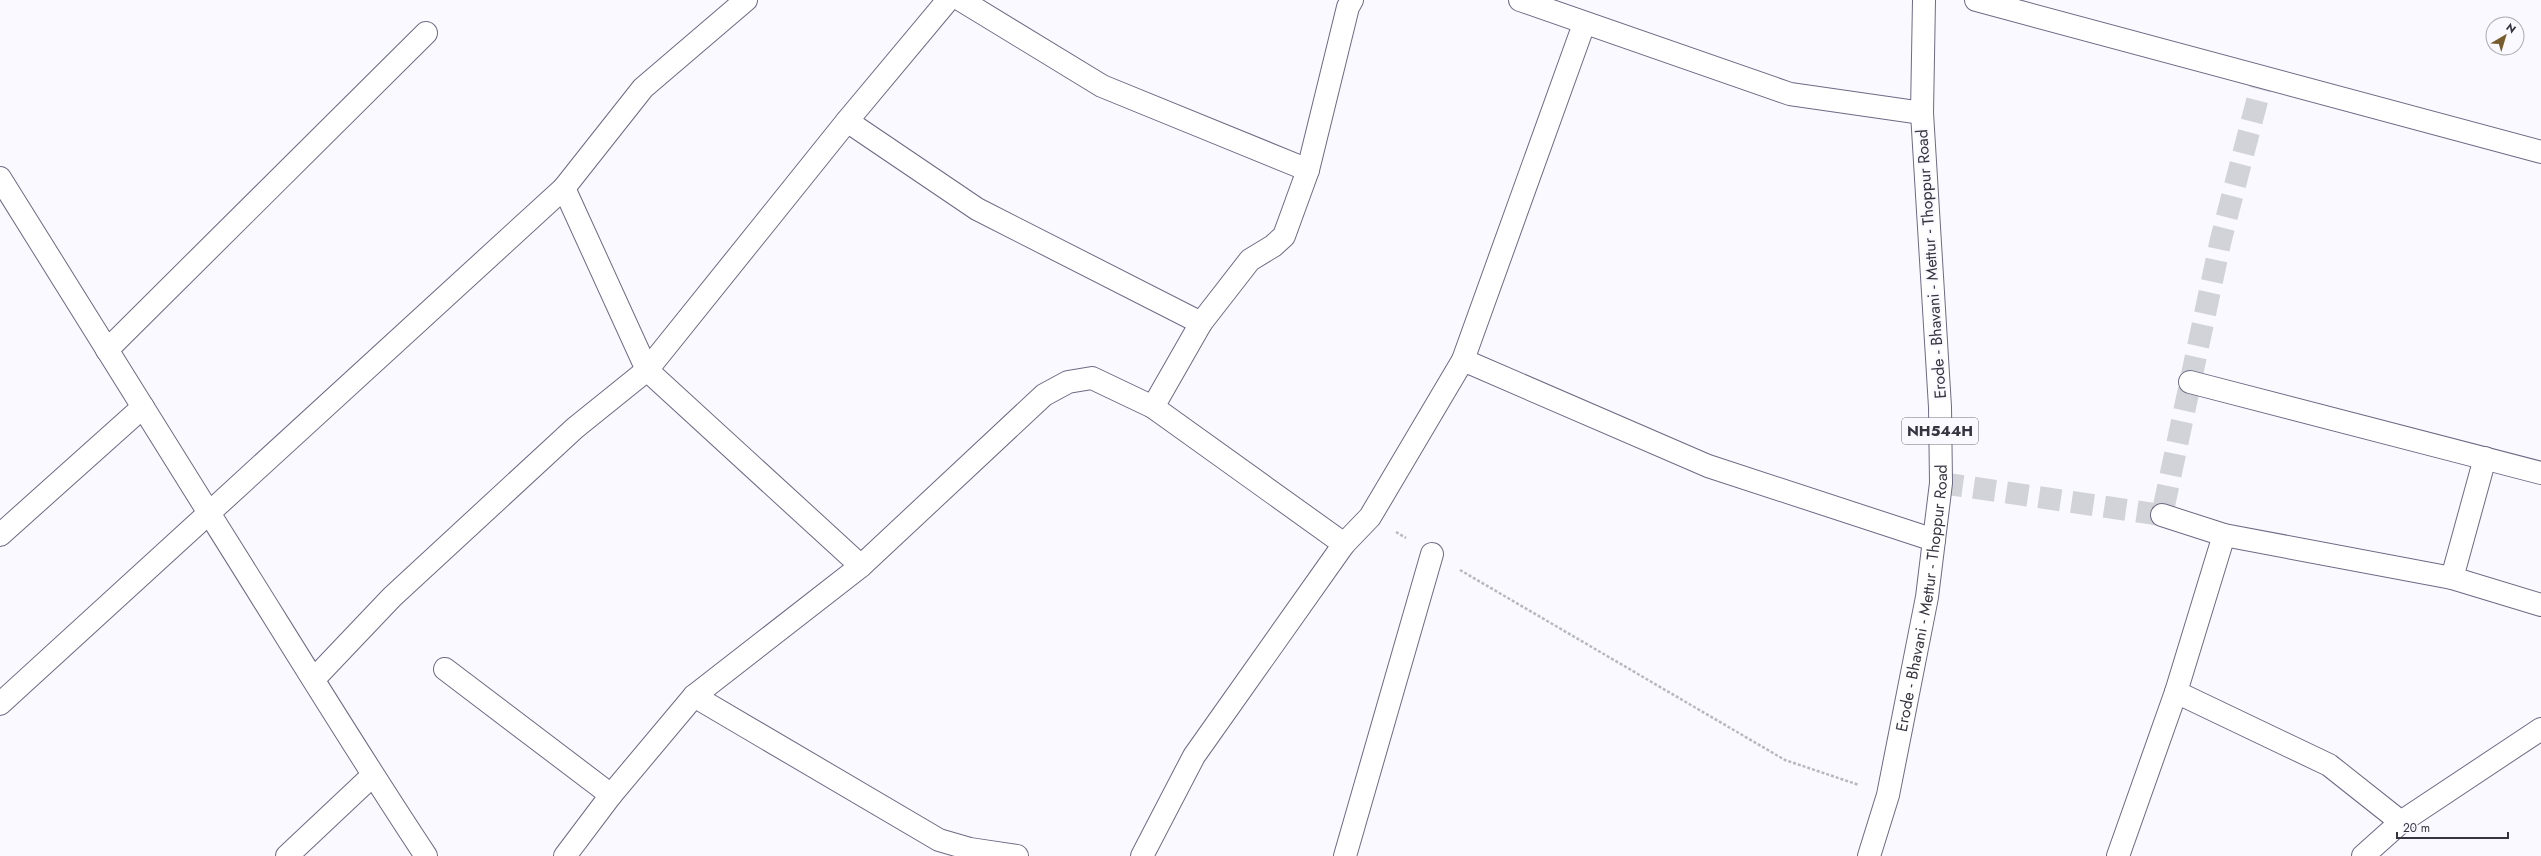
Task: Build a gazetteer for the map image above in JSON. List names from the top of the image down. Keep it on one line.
{"streets":{"main road":["Erode - Bhavani - Mettur - Thoppur Road","NH544H"]},"scale_bar":"20 m","north":"top right"}
